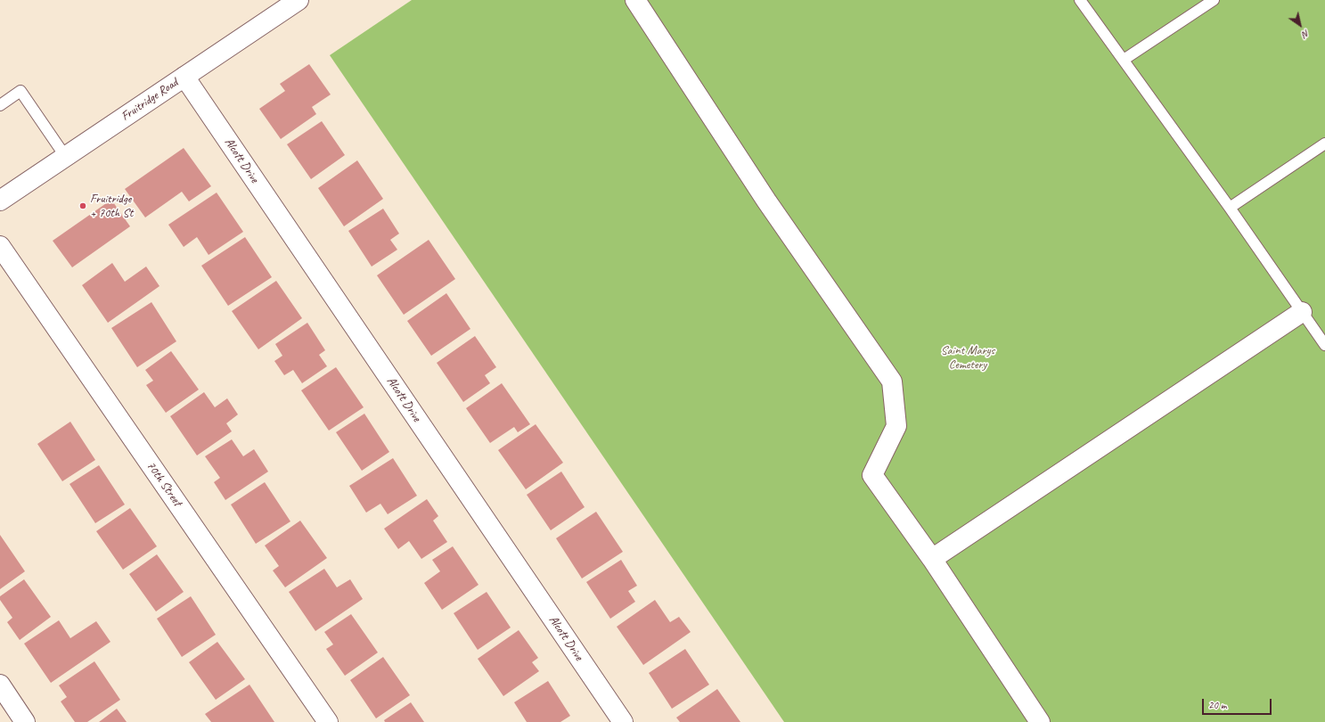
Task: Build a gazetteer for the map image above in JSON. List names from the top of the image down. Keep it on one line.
{"streets":{"street":["Fruitridge Road","Alcott Drive","70th Street"]},"crossings":[["Fruitridge Road","Alcott Drive"]],"parks":["Saint Marys Cemetery"],"places":["Fruitridge + 70th St"],"scale_bar":"20 m","north":"bottom right"}
